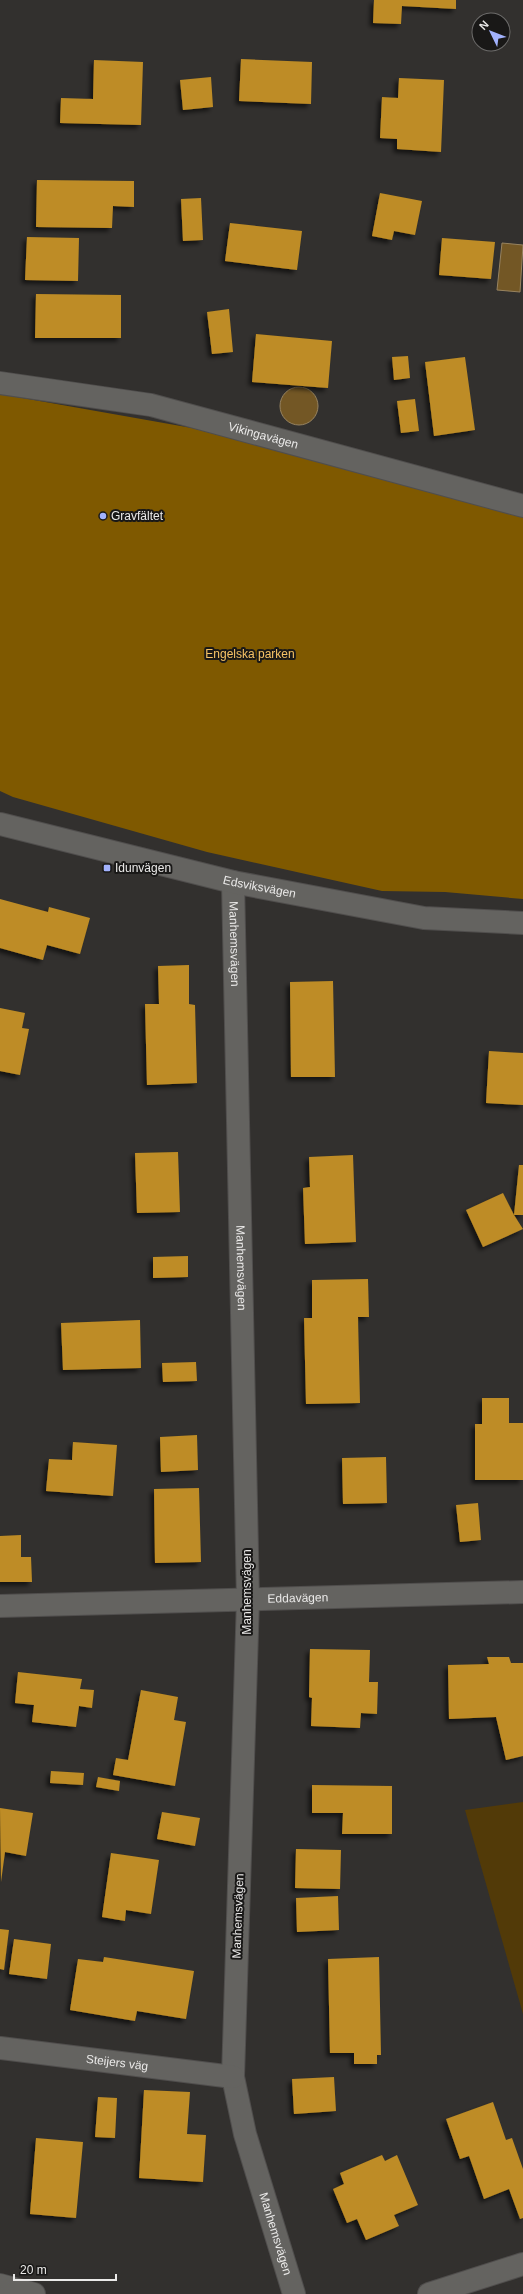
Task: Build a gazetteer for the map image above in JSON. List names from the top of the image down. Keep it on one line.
{"streets":{"street":["Vikingavägen","Edsviksvägen","Manhemsvägen","Eddavägen","Steijers väg"]},"crossings":[["Edsviksvägen","Manhemsvägen"],["Manhemsvägen","Eddavägen"],["Manhemsvägen","Steijers väg"]],"parks":["Engelska parken"],"places":{"other":["Gravfältet"],"transit":["Idunvägen"]},"scale_bar":"20 m","north":"top left"}
